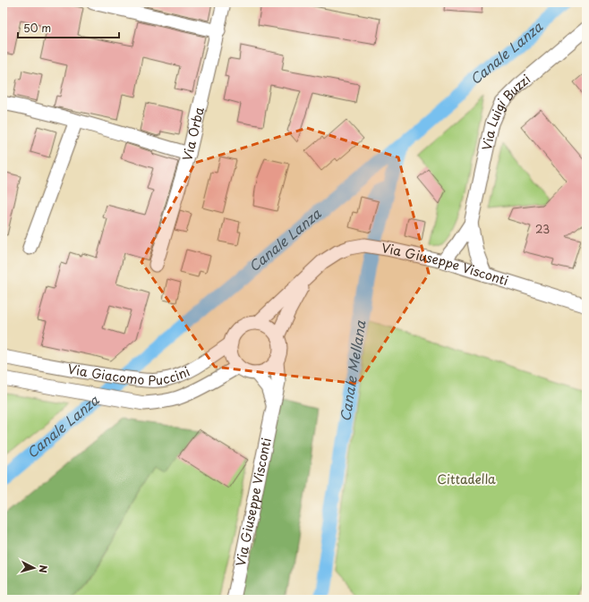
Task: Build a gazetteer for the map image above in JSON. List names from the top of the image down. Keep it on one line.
{"streets":{"street":["Via Luigi Buzzi","Via Orba","Via Giuseppe Visconti","Via Giacomo Puccini"]},"crossings":[["Via Luigi Buzzi","Via Giuseppe Visconti"],["Via Giuseppe Visconti","Via Giacomo Puccini"]],"water":["Canale Lanza","Canale Mellana"],"parks":["Cittadella"],"house_numbers":["23"],"scale_bar":"50 m","north":"right"}
